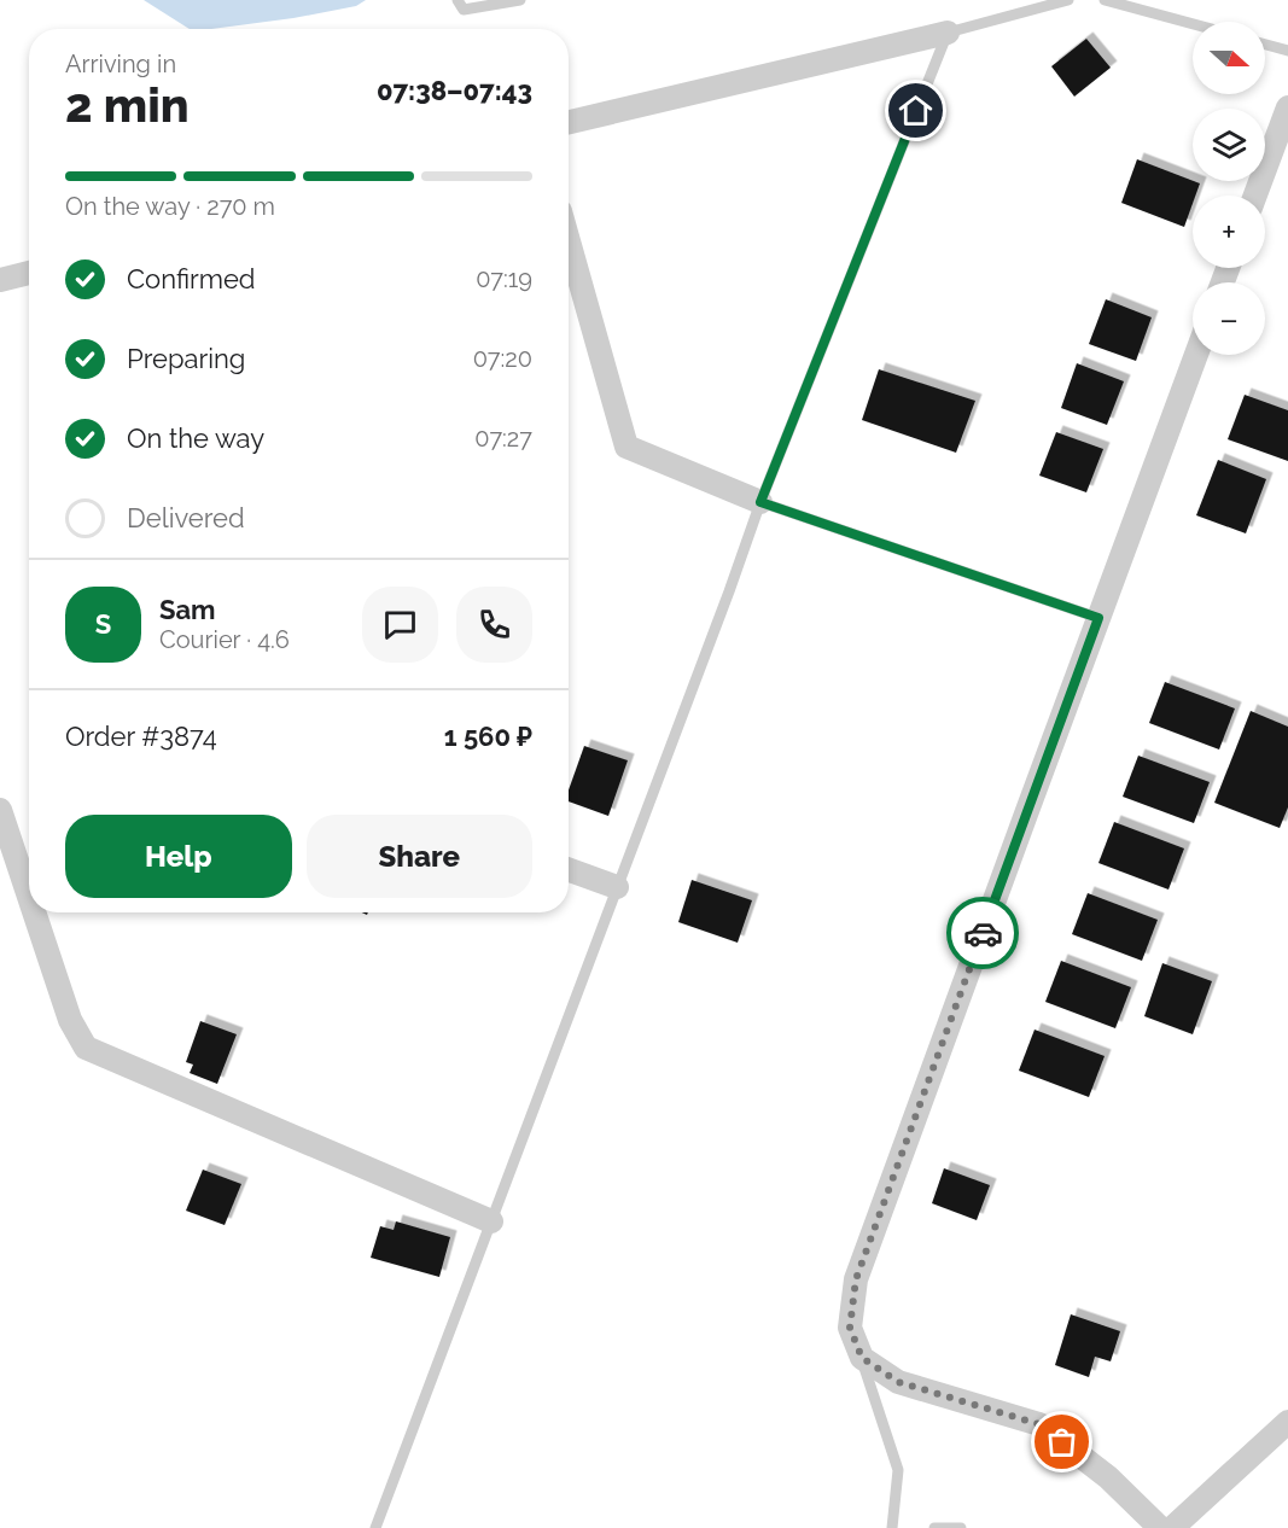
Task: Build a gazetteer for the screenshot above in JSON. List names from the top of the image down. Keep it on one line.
{"north":"right","page":{"map_buttons":["+","−"],"heading":["2 min","Arriving in","07:38–07:43"],"panel":["Sam","Courier · 4.6","Order #3874","1 560 ₽"],"bar":"On the way · 270 m","list":[["Confirmed","07:19"],["Preparing","07:20"],["On the way","07:27"],"Delivered"],"round":"S","buttons":["Help","Share"]}}
